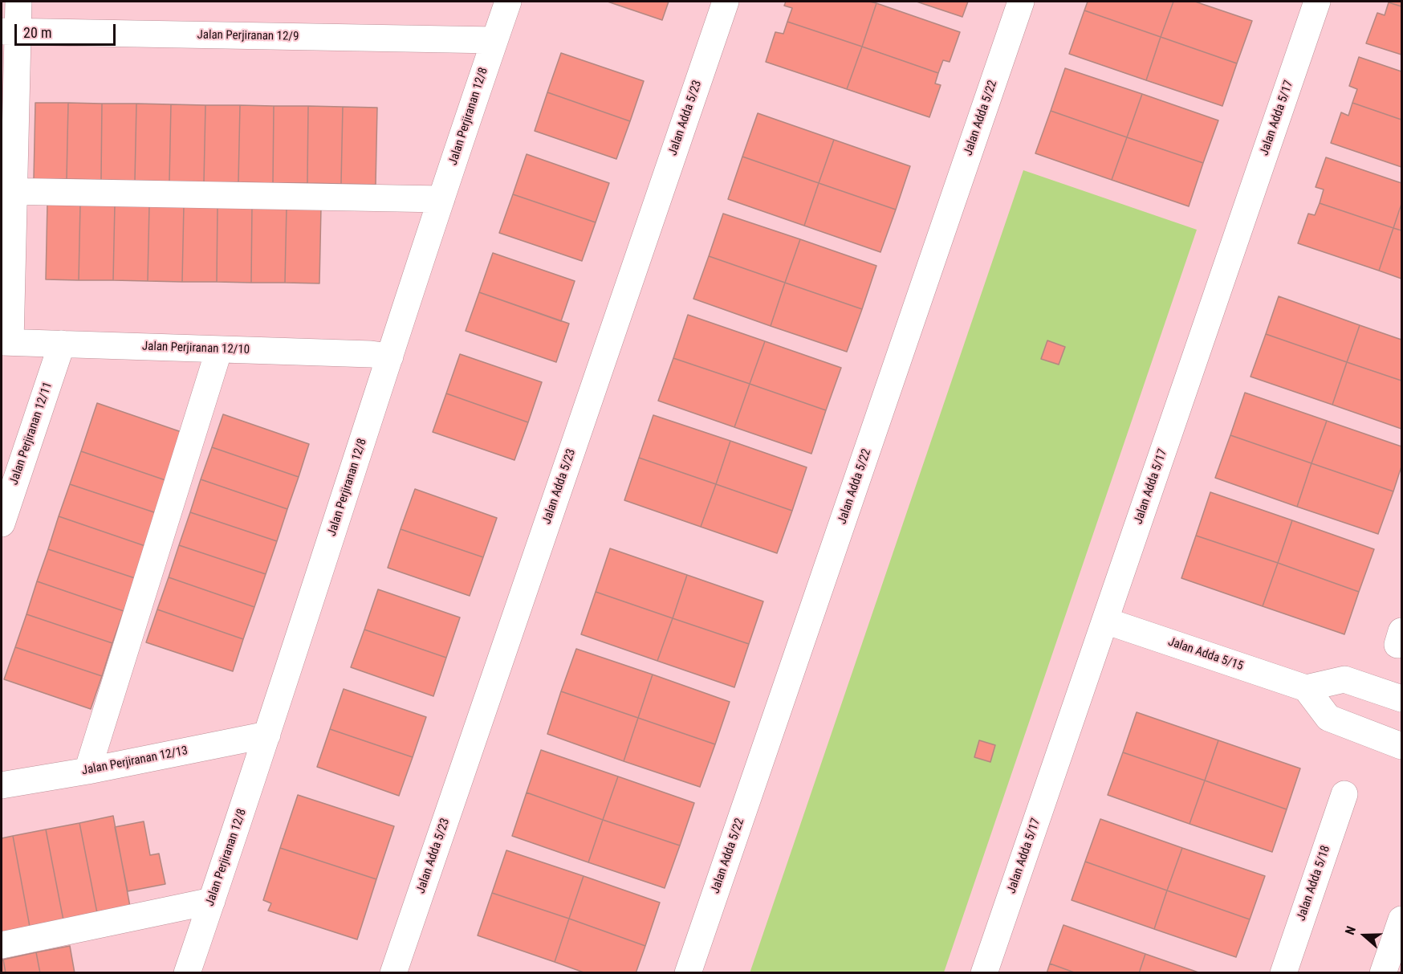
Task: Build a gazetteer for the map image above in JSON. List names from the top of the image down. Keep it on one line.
{"streets":{"street":["Jalan Perjiranan 12/9","Jalan Perjiranan 12/8","Jalan Adda 5/23","Jalan Adda 5/22","Jalan Adda 5/17","Jalan Perjiranan 12/10","Jalan Perjiranan 12/11","Jalan Adda 5/15","Jalan Perjiranan 12/13","Jalan Adda 5/18"]},"crossings":[["Jalan Perjiranan 12/9","Jalan Perjiranan 12/8"],["Jalan Perjiranan 12/8","Jalan Perjiranan 12/10"],["Jalan Perjiranan 12/8","Jalan Perjiranan 12/13"],["Jalan Adda 5/17","Jalan Adda 5/15"],["Jalan Perjiranan 12/10","Jalan Perjiranan 12/11"]],"scale_bar":"20 m","north":"left"}
